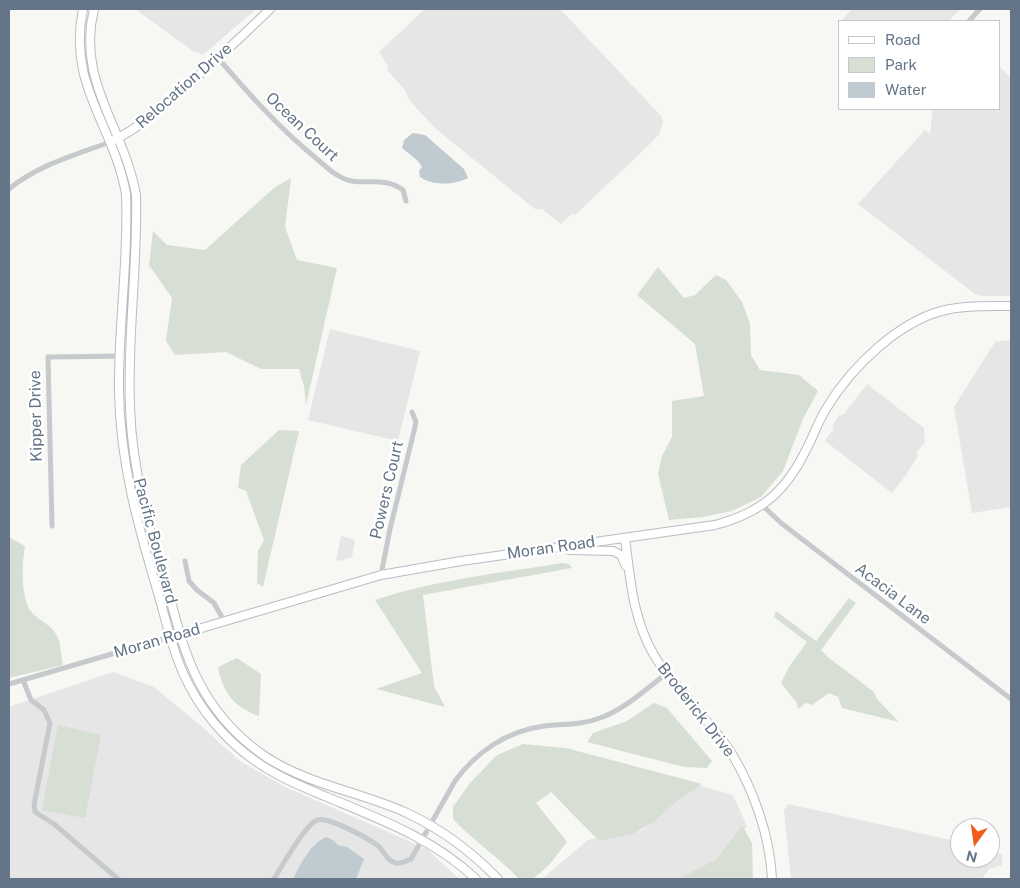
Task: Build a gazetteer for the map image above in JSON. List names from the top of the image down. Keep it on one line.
{"streets":{"main road":["Relocation Drive","Pacific Boulevard","Moran Road","Broderick Drive"],"street":["Ocean Court","Kipper Drive","Powers Court","Acacia Lane"]},"crossings":[["Relocation Drive","Ocean Court"],["Relocation Drive","Pacific Boulevard"],["Kipper Drive","Pacific Boulevard"],["Powers Court","Moran Road"],["Pacific Boulevard","Moran Road"],["Moran Road","Acacia Lane"],["Moran Road","Broderick Drive"]],"legend":["Road","Park","Water"],"north":"bottom"}
